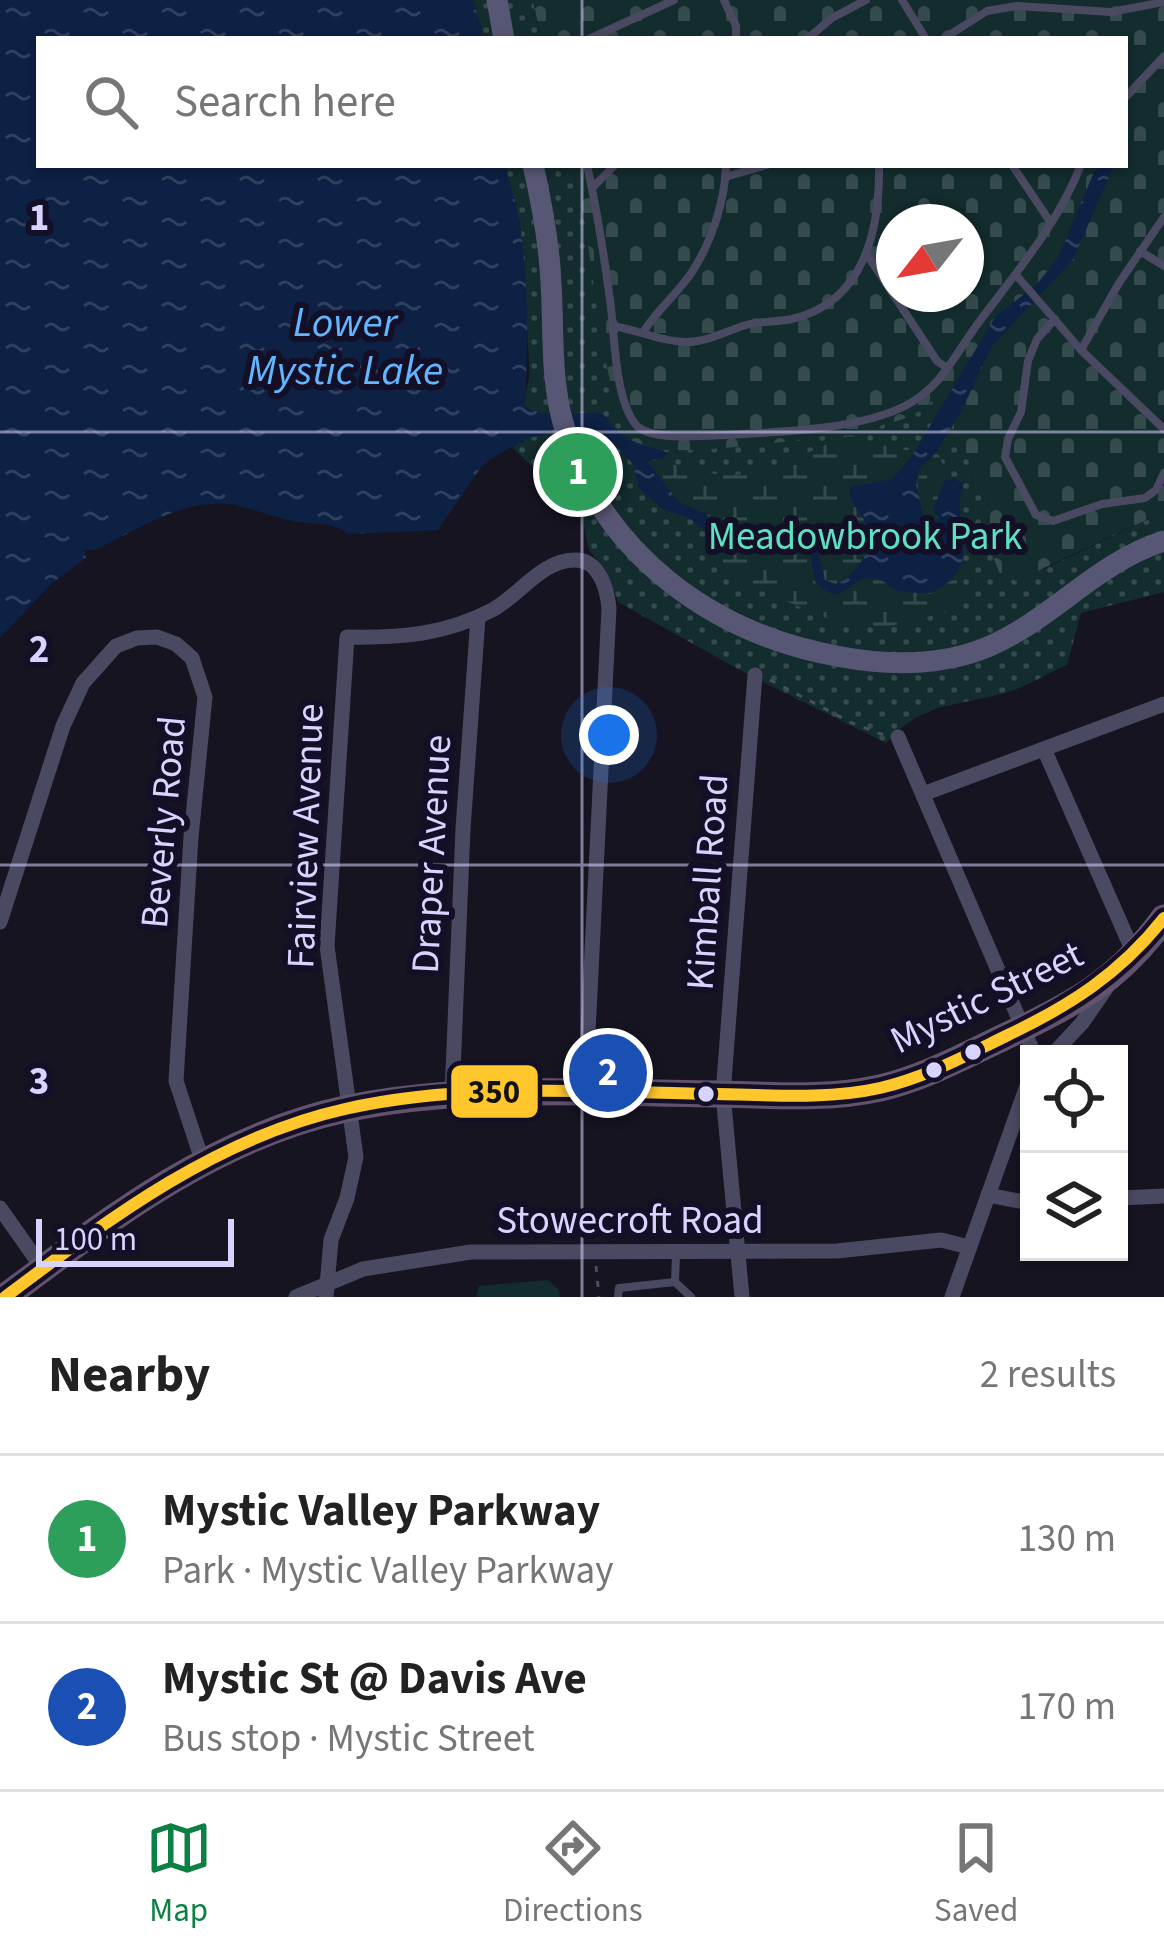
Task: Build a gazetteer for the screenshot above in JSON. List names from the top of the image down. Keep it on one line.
{"streets":{"highway":["Mystic Street"],"street":["Beverly Road","Fairview Avenue","Draper Avenue","Kimball Road","Stowecroft Road"]},"crossings":[["Beverly Road","Mystic Street"],["Fairview Avenue","Draper Avenue"],["Fairview Avenue","Mystic Street"],["Fairview Avenue","Stowecroft Road"],["Draper Avenue","Mystic Street"],["Kimball Road","Mystic Street"],["Kimball Road","Stowecroft Road"]],"water":["Lower Mystic Lake"],"parks":["Meadowbrook Park"],"lines":["transit line 350"],"scale_bar":"100 m","north":"bottom left","page":{"search":"Search here","pins":["1","2"],"scale":"100 m","heading":["Nearby","2 results"],"list":[{"mark":"1","name":"Mystic Valley Parkway","note":"Park · Mystic Valley Parkway","value":"130 m"},{"mark":"2","name":"Mystic St @ Davis Ave","note":"Bus stop · Mystic Street","value":"170 m"}],"nav":["Map","Directions","Saved"]},"grid":{"rows":["1","2","3"]}}
